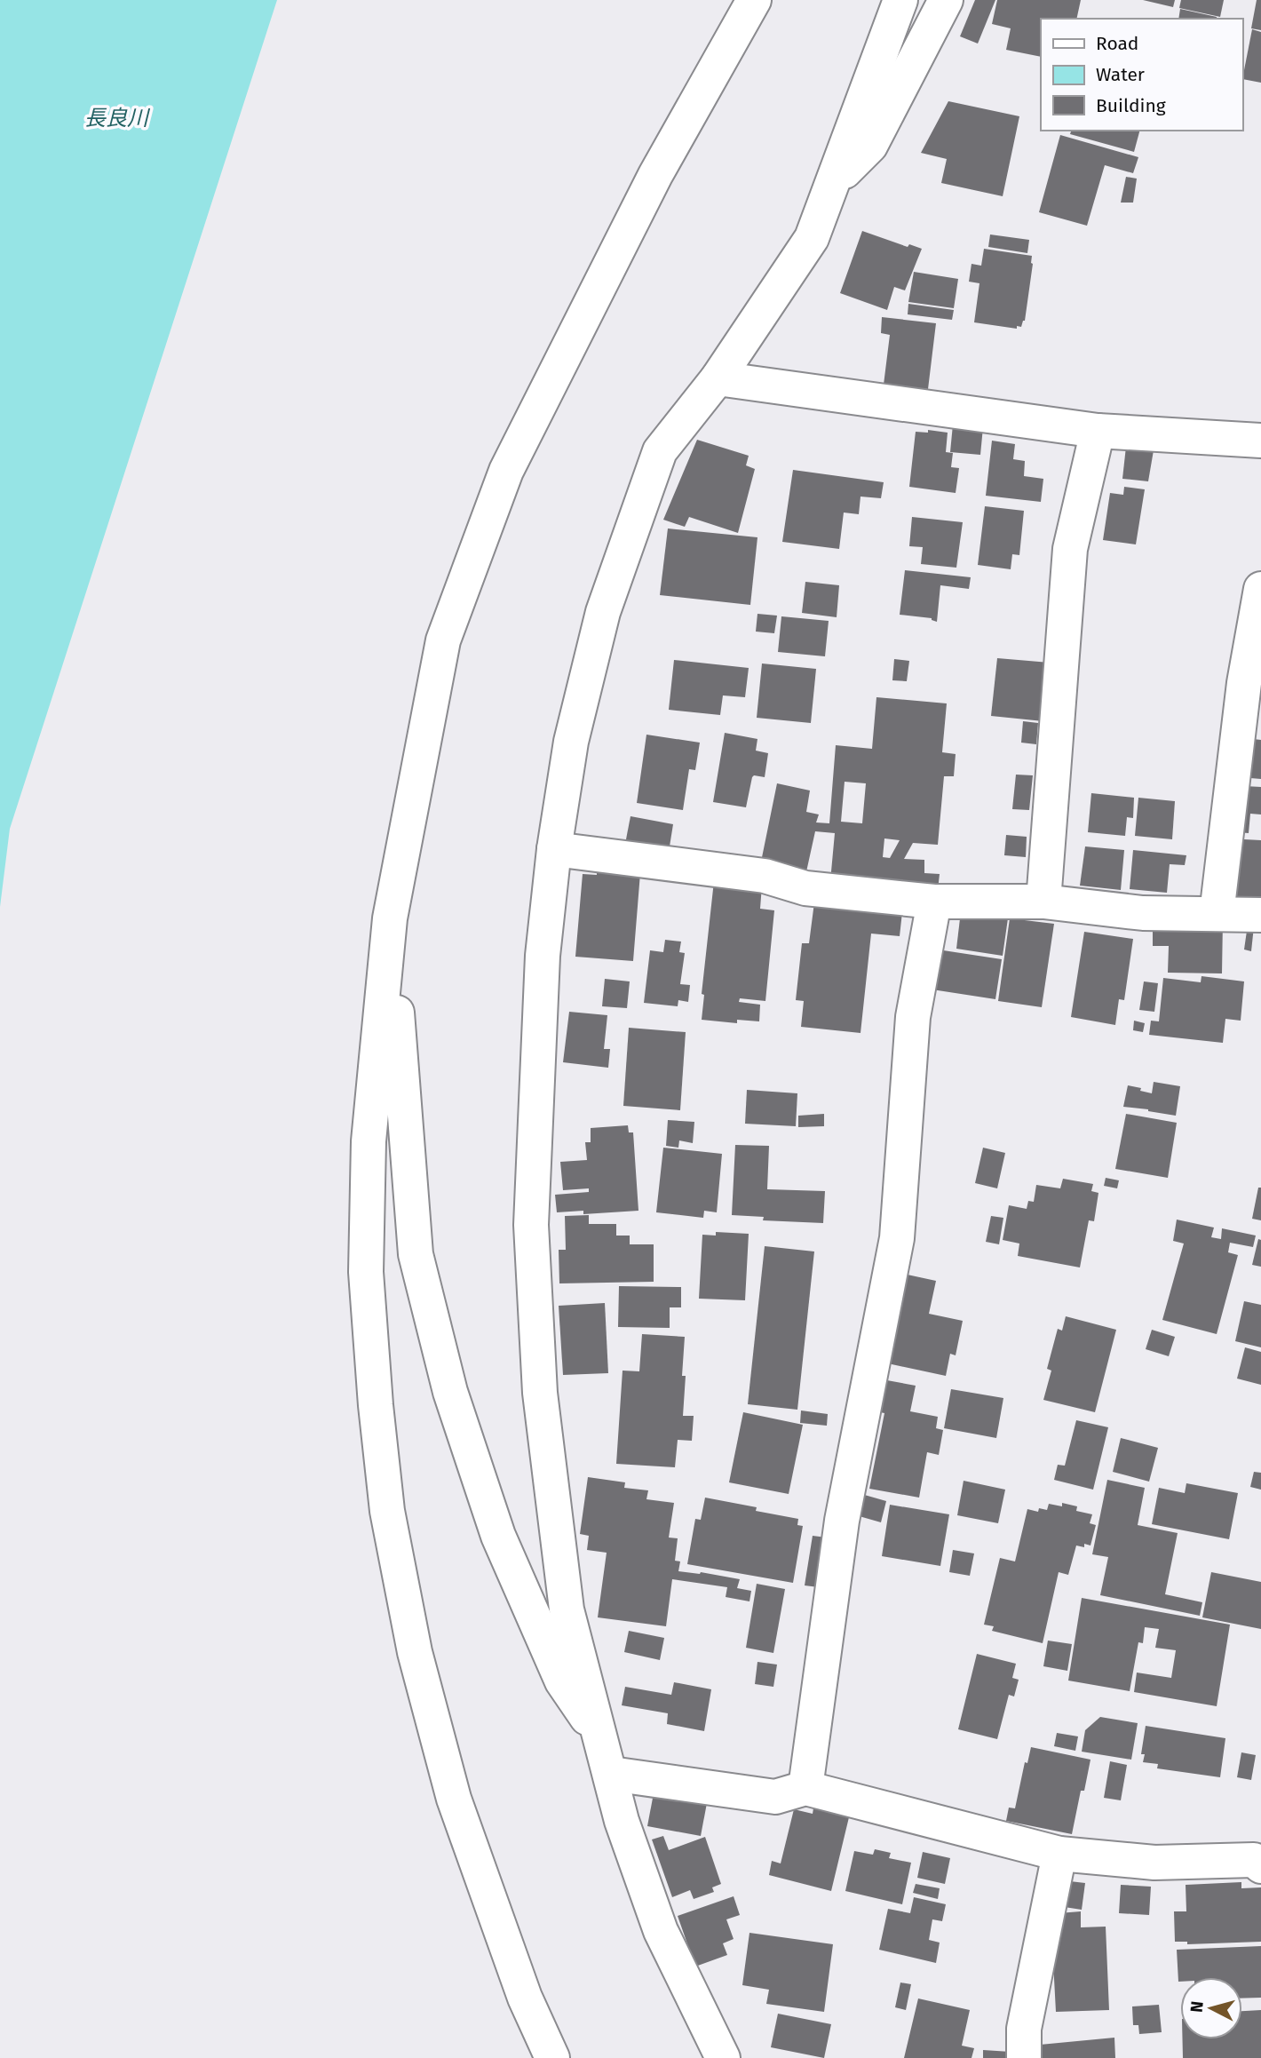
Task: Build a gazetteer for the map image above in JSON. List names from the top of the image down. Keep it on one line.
{"water":["長良川"],"legend":["Road","Water","Building"],"north":"left"}
